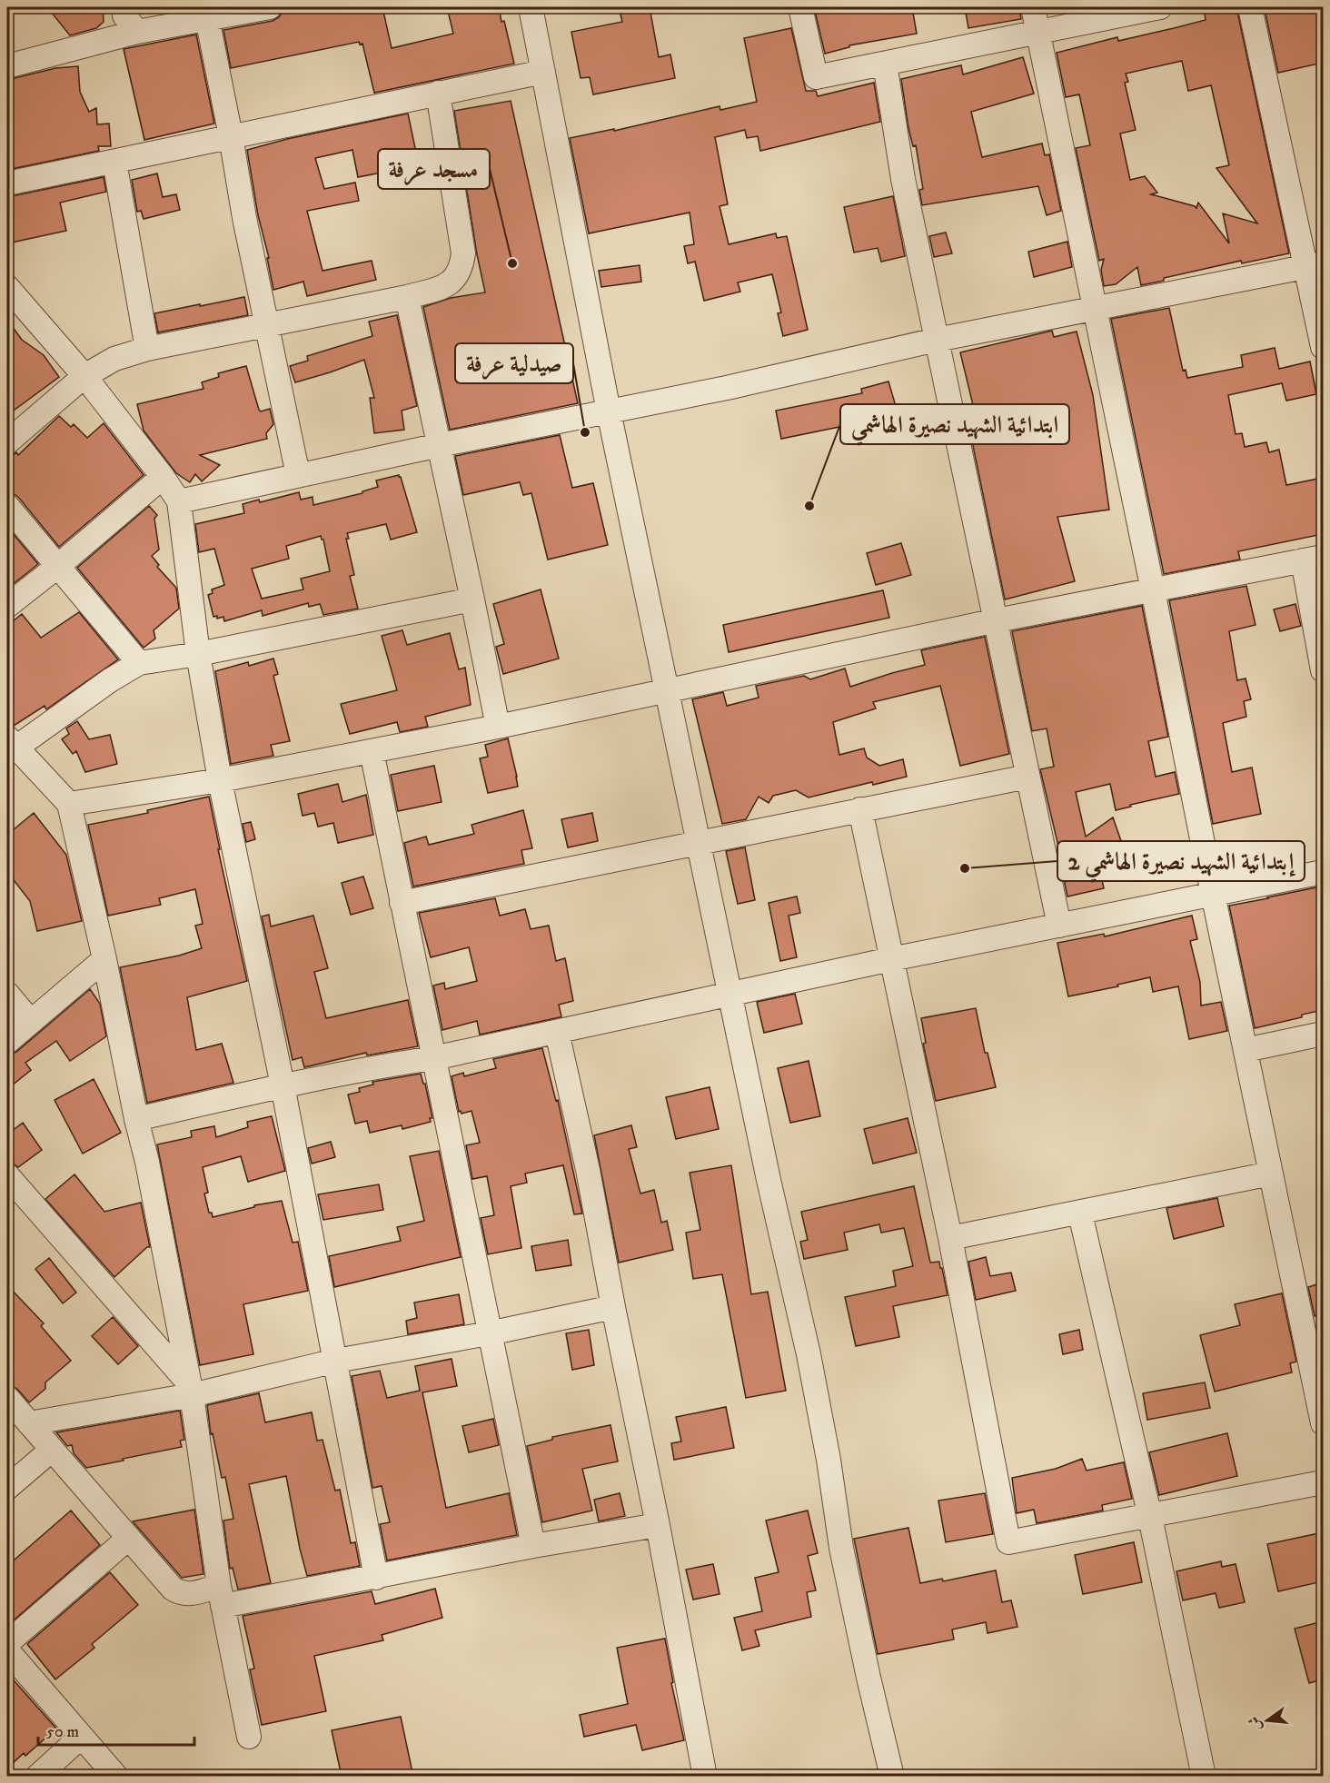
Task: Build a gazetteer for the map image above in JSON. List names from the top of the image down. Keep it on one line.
{"places":["مسجد عرفة","صيدلية عرفة","ابتدائية الشهيد نصيرة الهاشمي","إبتدائية الشهيد نصيرة الهاشمي 2"],"scale_bar":"50 m","north":"left"}
